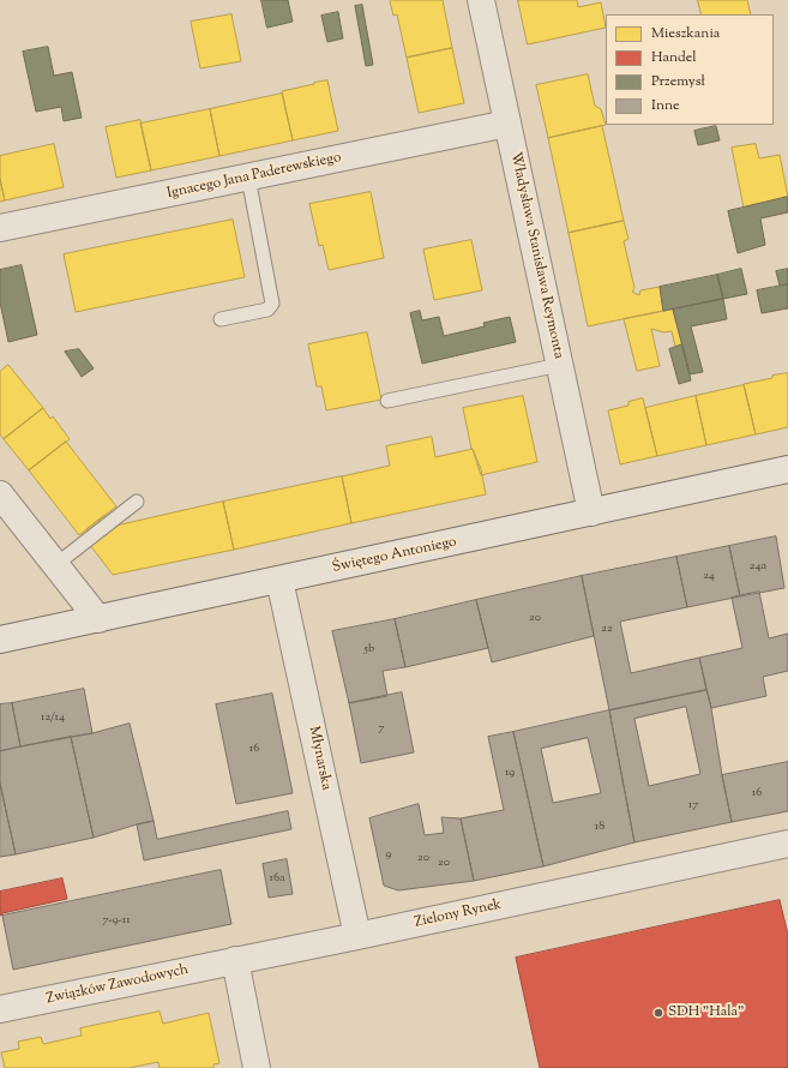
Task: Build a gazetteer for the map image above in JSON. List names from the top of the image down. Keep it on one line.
{"streets":{"street":["Ignacego Jana Paderewskiego","Władysława Stanisława Reymonta","Świętego Antoniego","Młynarska","Zielony Rynek","Związków Zawodowych"]},"crossings":[["Ignacego Jana Paderewskiego","Władysława Stanisława Reymonta"],["Władysława Stanisława Reymonta","Świętego Antoniego"],["Świętego Antoniego","Młynarska"],["Młynarska","Zielony Rynek"],["Zielony Rynek","Związków Zawodowych"]],"places":["SDH \"Hala\""],"house_numbers":["24a","24","20","22","5b","12/14","7","16","19","16","17","18","9","20","20","16a","7-9-11"],"legend":["Mieszkania","Handel","Przemysł","Inne"]}
